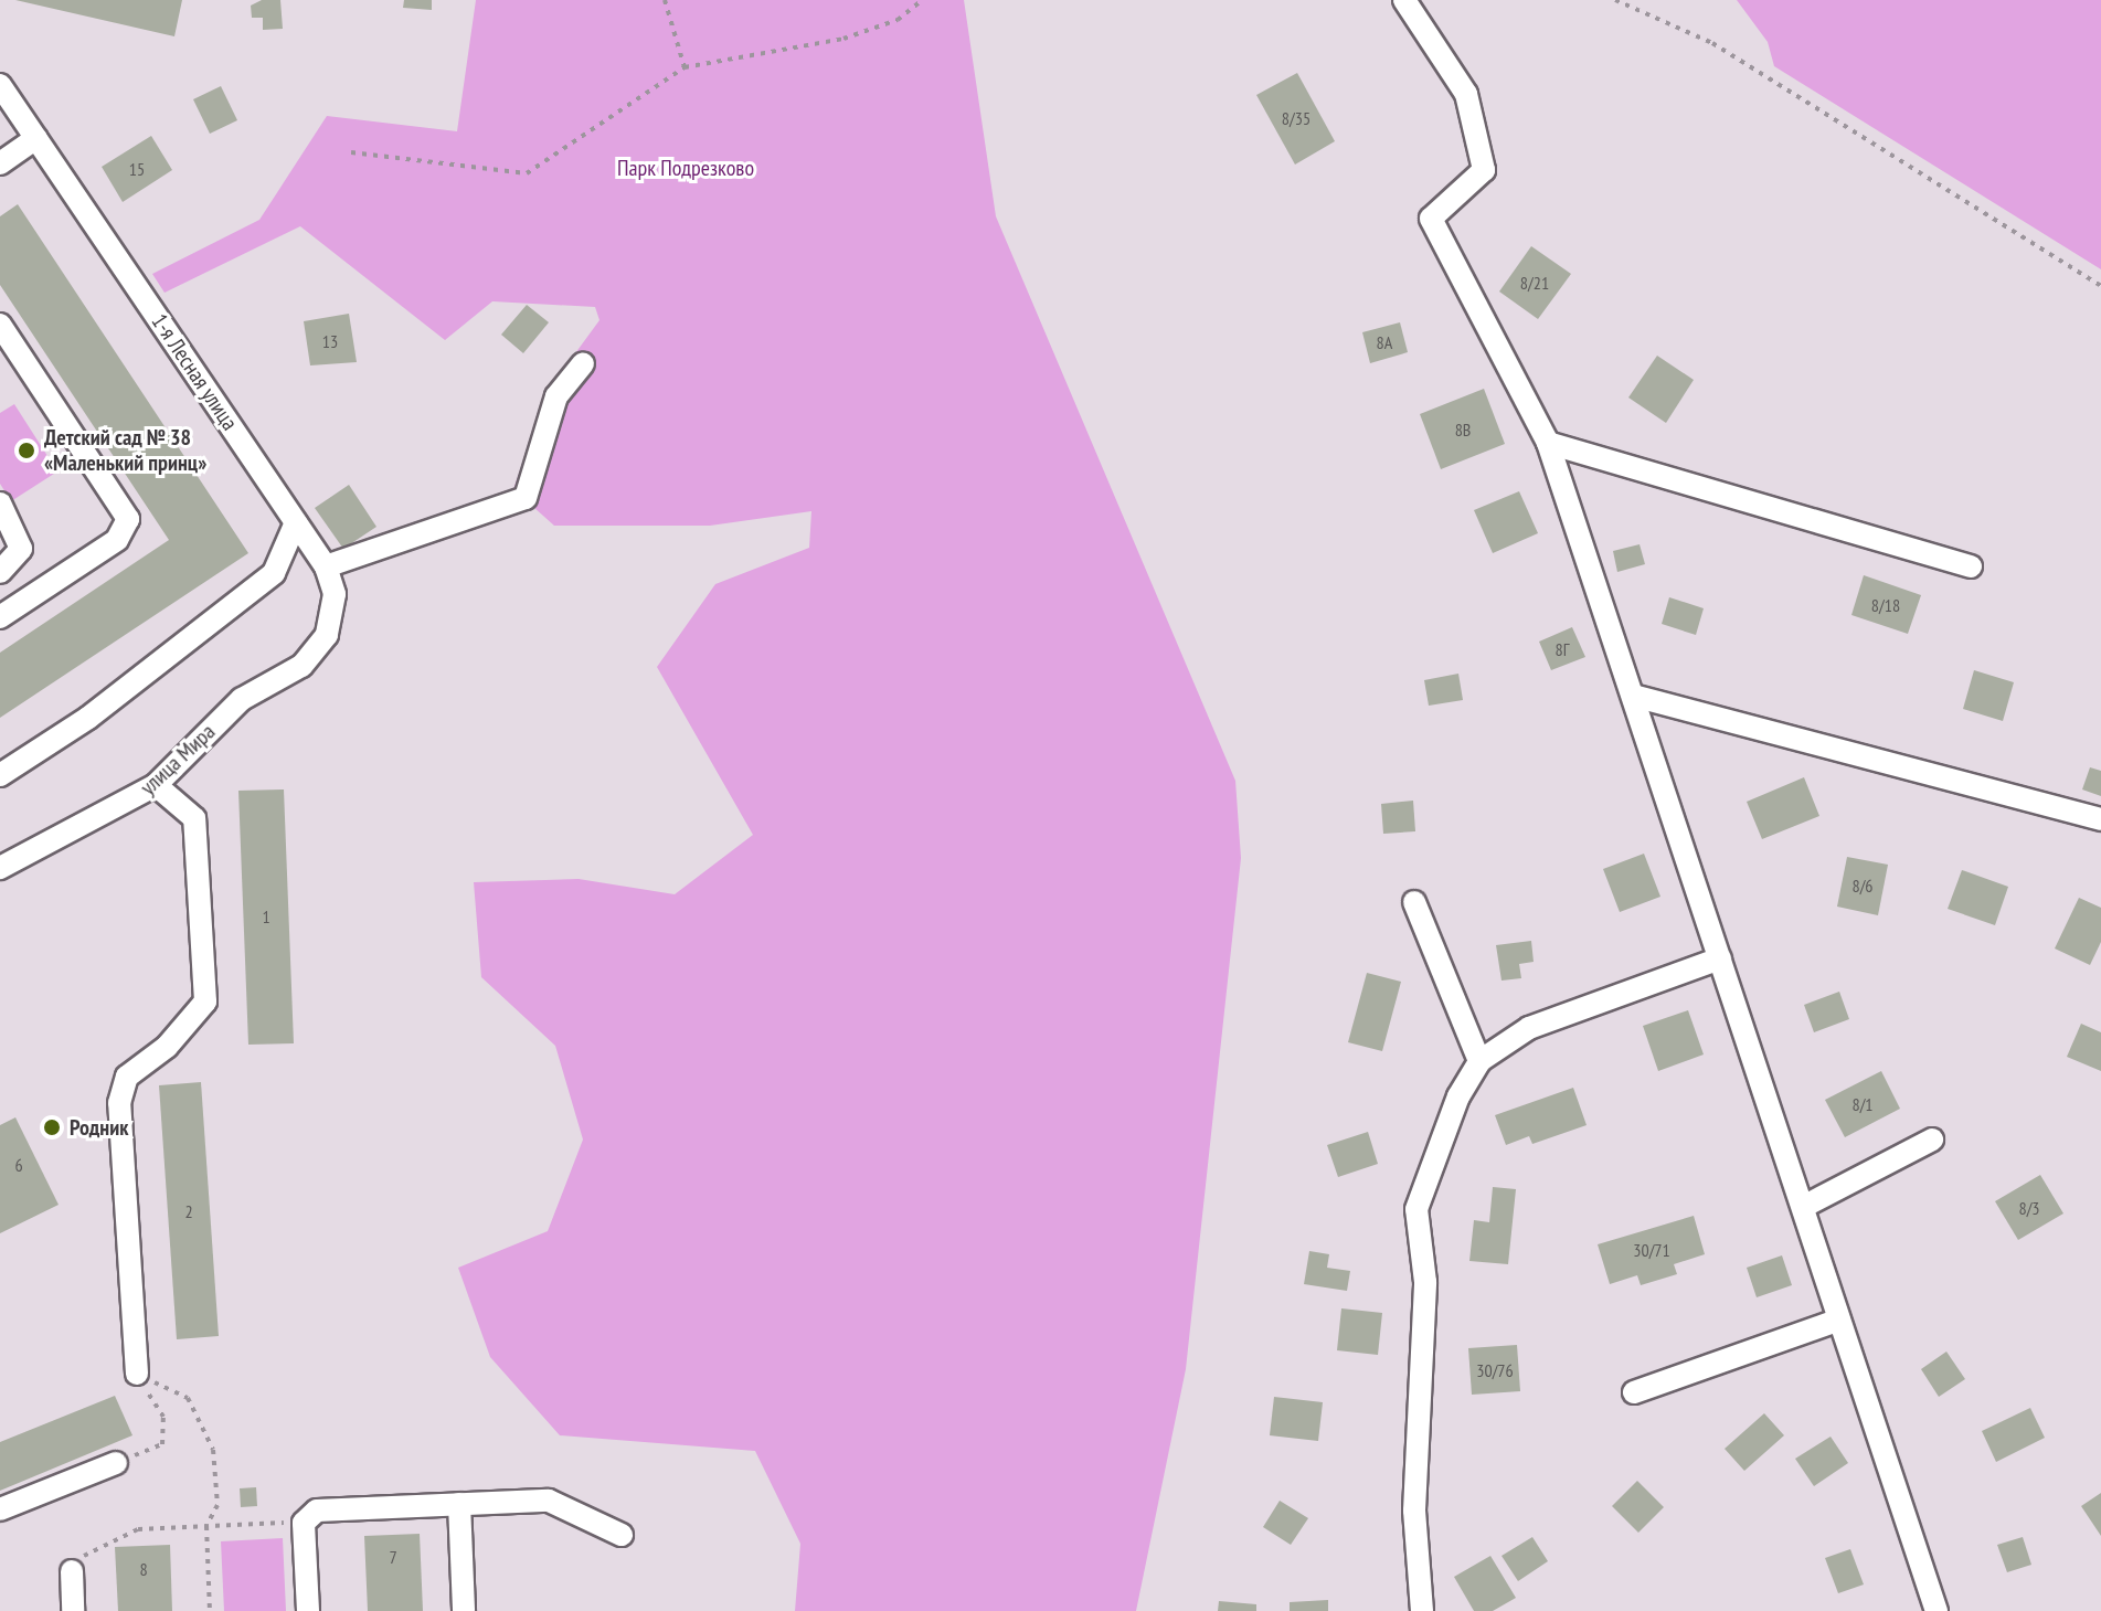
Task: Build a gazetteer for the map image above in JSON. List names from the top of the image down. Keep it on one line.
{"streets":{"street":["1-я Лесная улица","улица Мира"]},"crossings":[["1-я Лесная улица","улица Мира"]],"parks":["Парк Подрезково"],"places":["Детский сад № 38 «Маленький принц»","Родник"],"house_numbers":["8/35","15","8/21","13","8А","8В","8/18","8Г","8/6","1","8/1","6","8/3","2","30/71","30/76","7","8"]}
